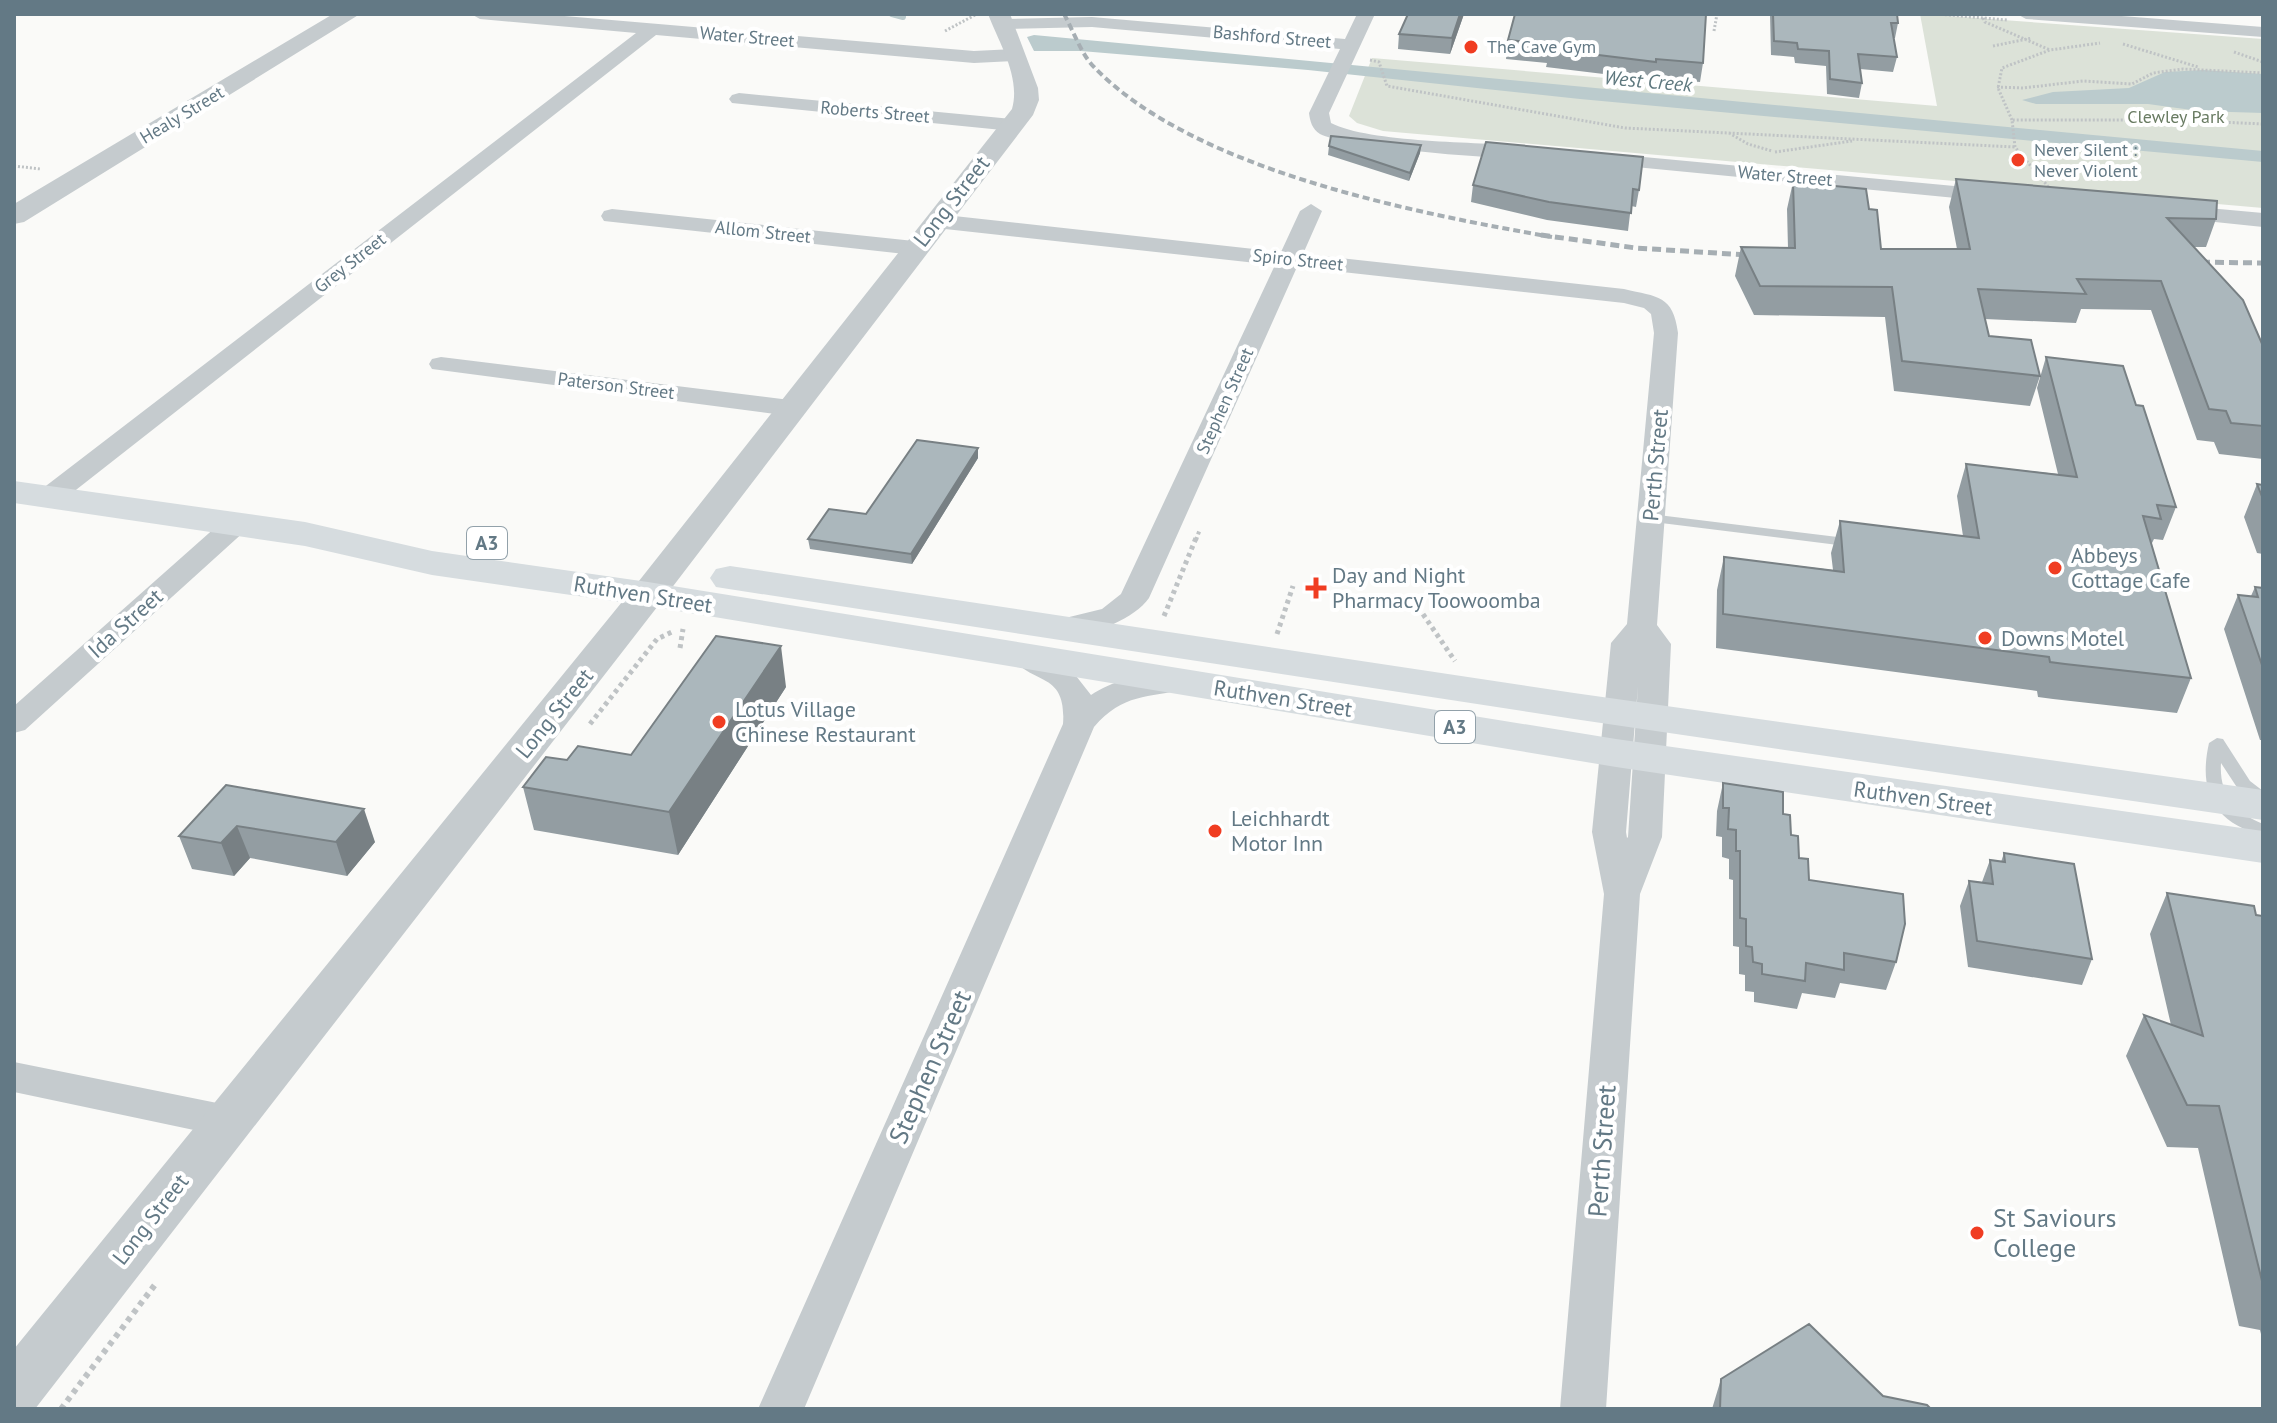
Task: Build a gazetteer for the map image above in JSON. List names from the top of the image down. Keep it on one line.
{"streets":{"highway":["A3","Ruthven Street"],"street":["Water Street","Bashford Street","Roberts Street","Healy Street","Long Street","Allom Street","Spiro Street","Grey Street","Paterson Street","Stephen Street","Perth Street","Ida Street"]},"crossings":[["Water Street","Long Street"],["Water Street","Grey Street"],["Bashford Street","Long Street"],["Roberts Street","Long Street"],["Long Street","Allom Street"],["Long Street","Spiro Street"],["Long Street","Paterson Street"],["Long Street","Ruthven Street"],["Spiro Street","Stephen Street"],["Spiro Street","Perth Street"],["Grey Street","Ruthven Street"],["Stephen Street","Ruthven Street"],["Perth Street","Ruthven Street"],["Ruthven Street","Ida Street"]],"water":["West Creek"],"parks":["Clewley Park"],"places":{"other":["The Cave Gym","Never Silent : Never Violent","Abbeys Cottage Cafe","Downs Motel","Lotus Village Chinese Restaurant","Leichhardt Motor Inn","St Saviours College"],"health":["Day and Night Pharmacy Toowoomba"]}}
